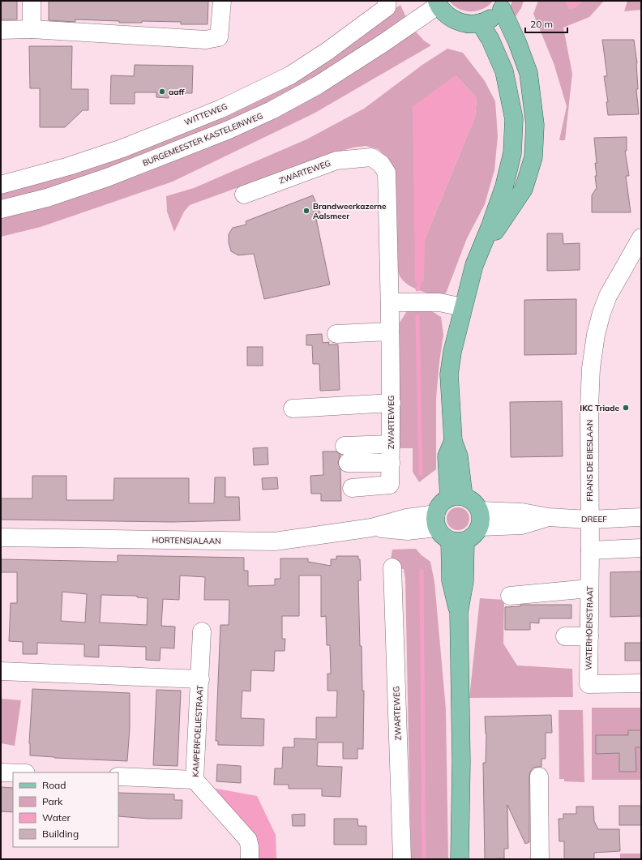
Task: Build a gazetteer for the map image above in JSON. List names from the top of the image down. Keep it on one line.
{"streets":{"street":["WITTEWEG","BURGEMEESTER KASTELEINWEG","ZWARTEWEG","FRANS DE BIESLAAN","DREEF","HORTENSIALAAN","WATERHOENSTRAAT","KAMPERFOELIESTRAAT"]},"crossings":[["FRANS DE BIESLAAN","DREEF"],["FRANS DE BIESLAAN","WATERHOENSTRAAT"],["DREEF","HORTENSIALAAN"],["DREEF","WATERHOENSTRAAT"]],"places":["aaff","Brandweerkazerne Aalsmeer","IKC Triade"],"legend":["Road","Park","Water","Building"],"scale_bar":"20 m"}
